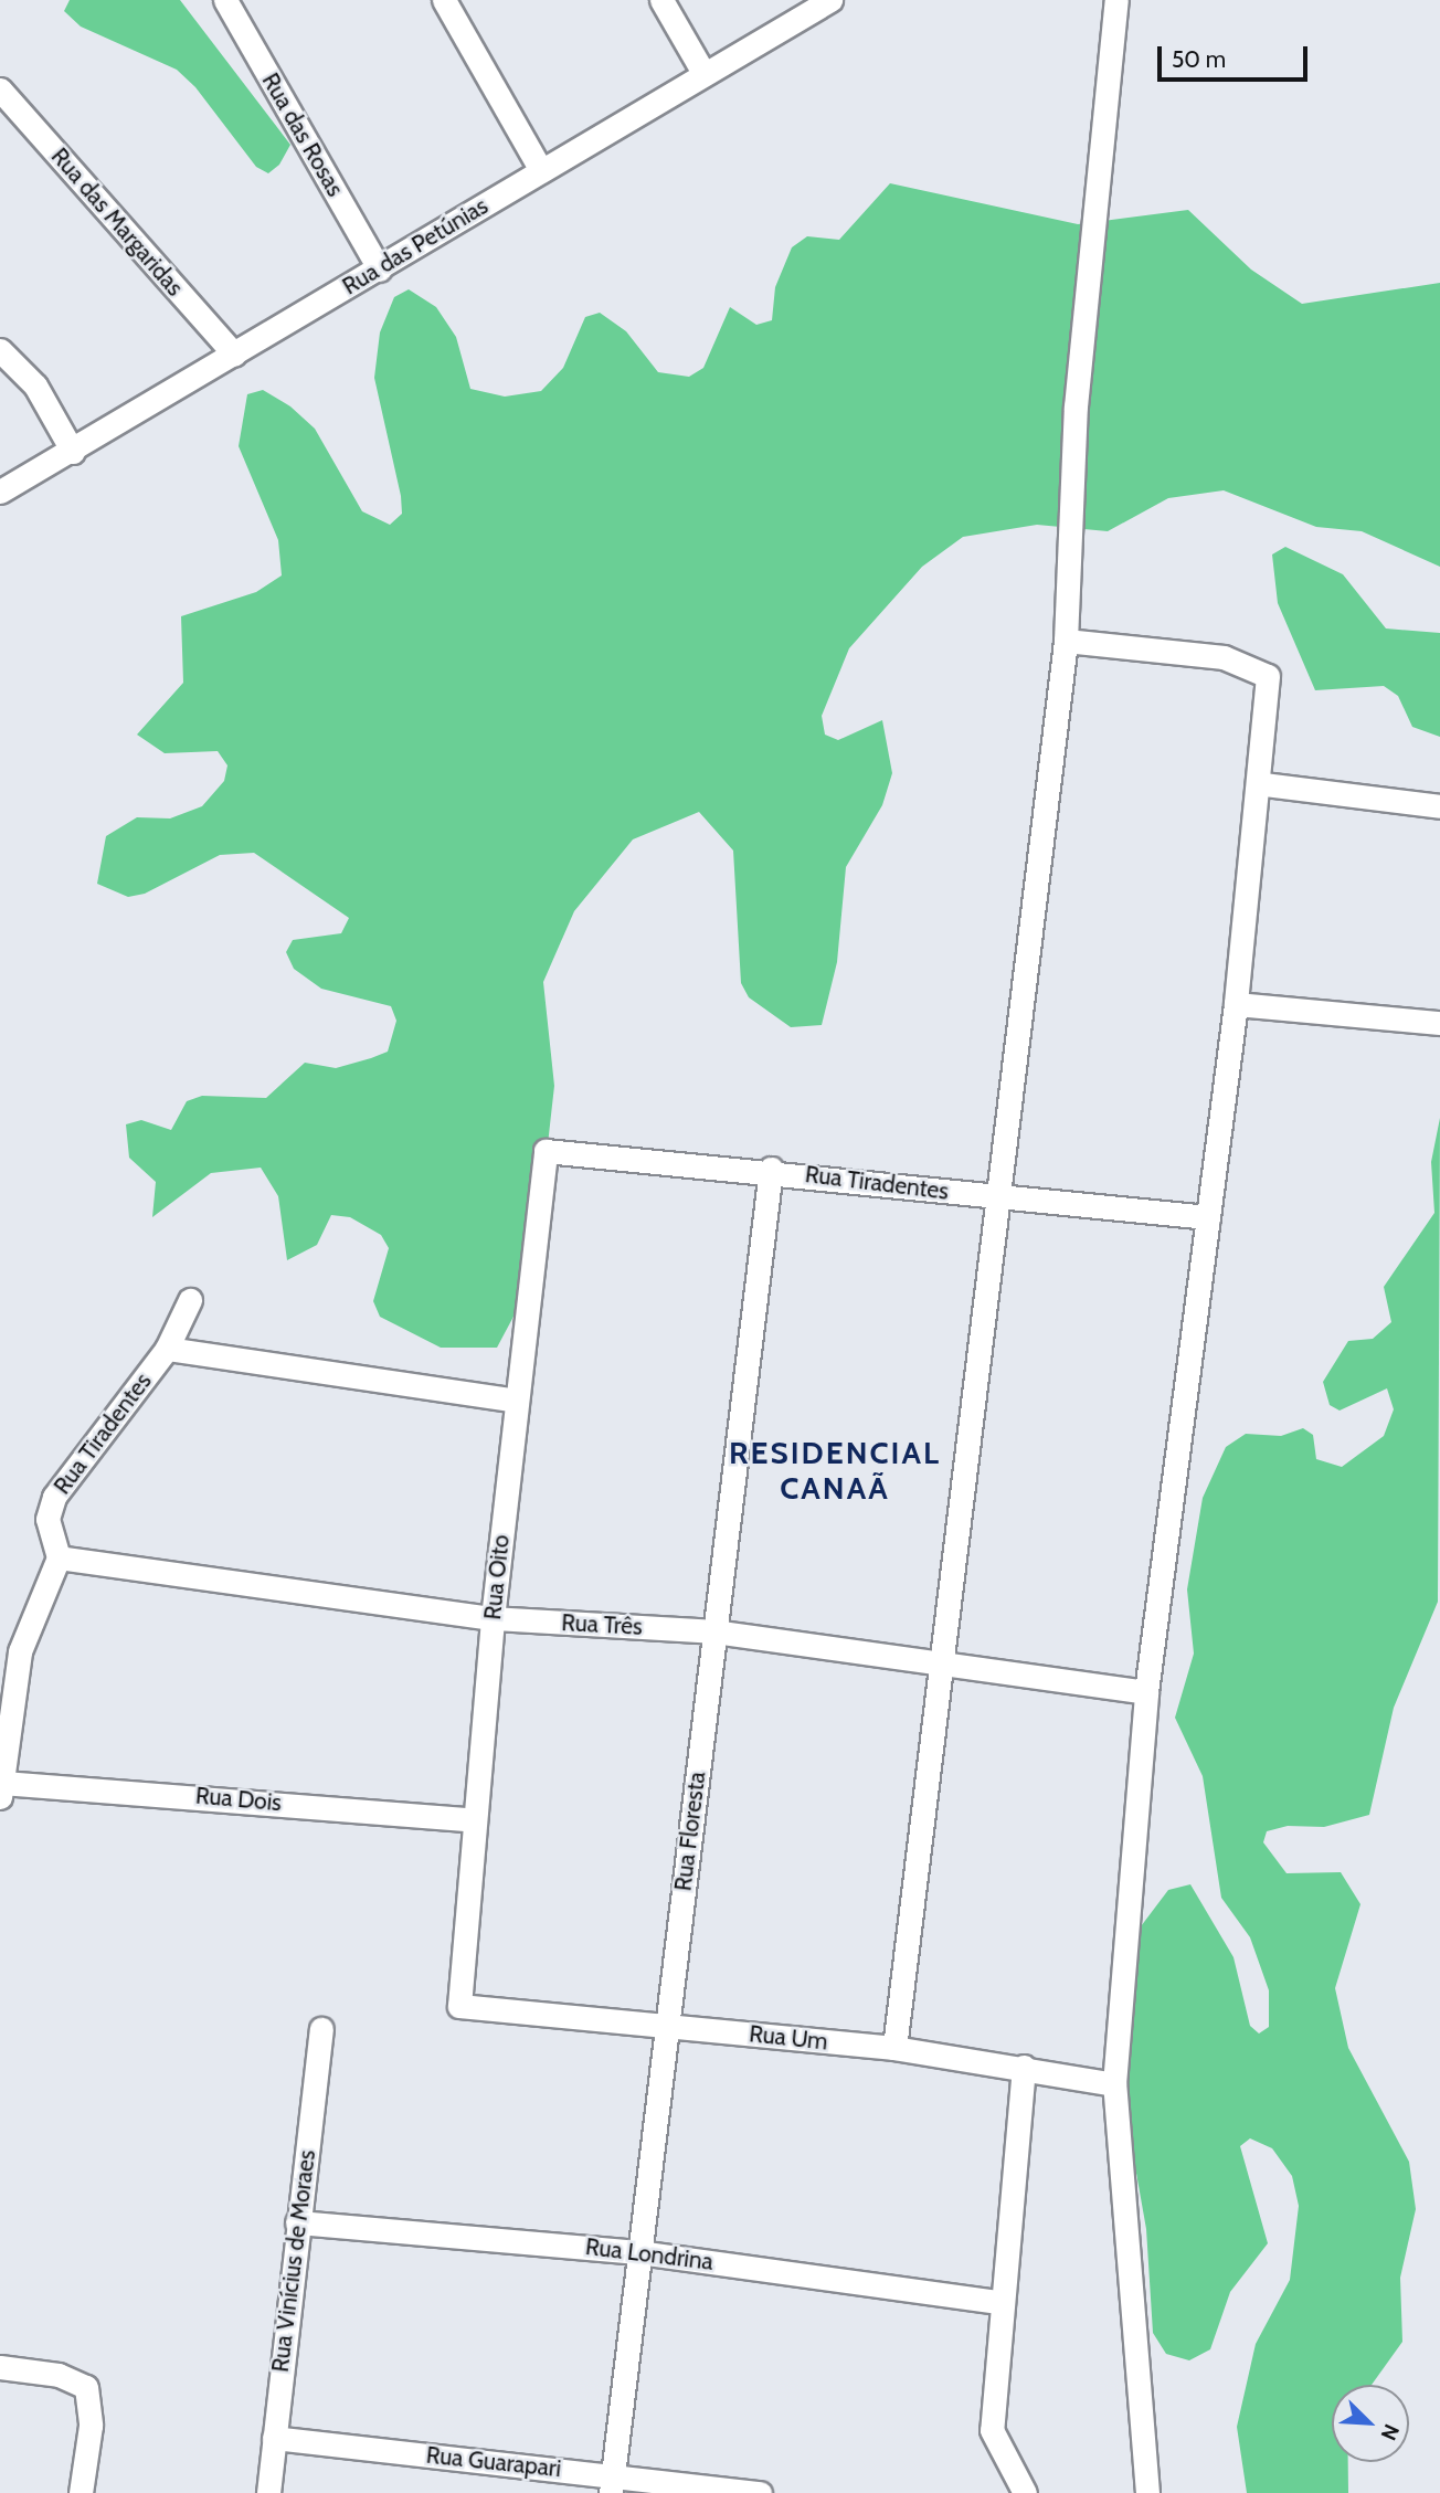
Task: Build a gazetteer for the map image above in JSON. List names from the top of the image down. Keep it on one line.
{"streets":{"street":["Rua das Rosas","Rua das Margaridas","Rua das Petúnias","Rua Tiradentes","Rua Oito","Rua Três","Rua Dois","Rua Floresta","Rua Um","Rua Londrina","Rua Vinícius de Moraes","Rua Guarapari"]},"crossings":[["Rua das Rosas","Rua das Petúnias"],["Rua das Margaridas","Rua das Petúnias"],["Rua Tiradentes","Rua Oito"],["Rua Tiradentes","Rua Três"],["Rua Tiradentes","Rua Floresta"],["Rua Oito","Rua Três"],["Rua Oito","Rua Dois"],["Rua Oito","Rua Um"],["Rua Três","Rua Floresta"],["Rua Floresta","Rua Um"],["Rua Floresta","Rua Londrina"],["Rua Floresta","Rua Guarapari"],["Rua Londrina","Rua Vinícius de Moraes"],["Rua Vinícius de Moraes","Rua Guarapari"]],"districts":["RESIDENCIAL CANAÃ"],"scale_bar":"50 m","north":"bottom right"}
